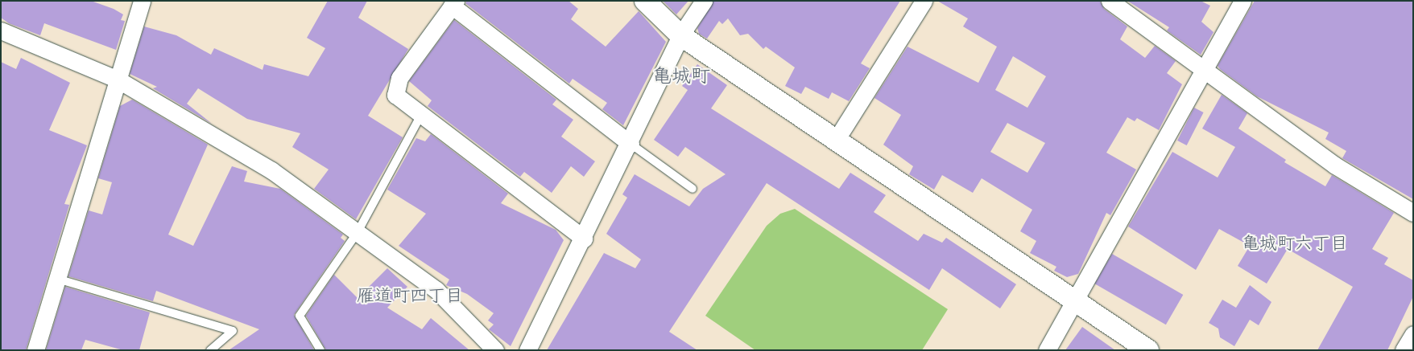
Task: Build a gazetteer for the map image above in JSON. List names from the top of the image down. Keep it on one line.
{"districts":["亀城町","亀城町六丁目","雁道町四丁目"]}
